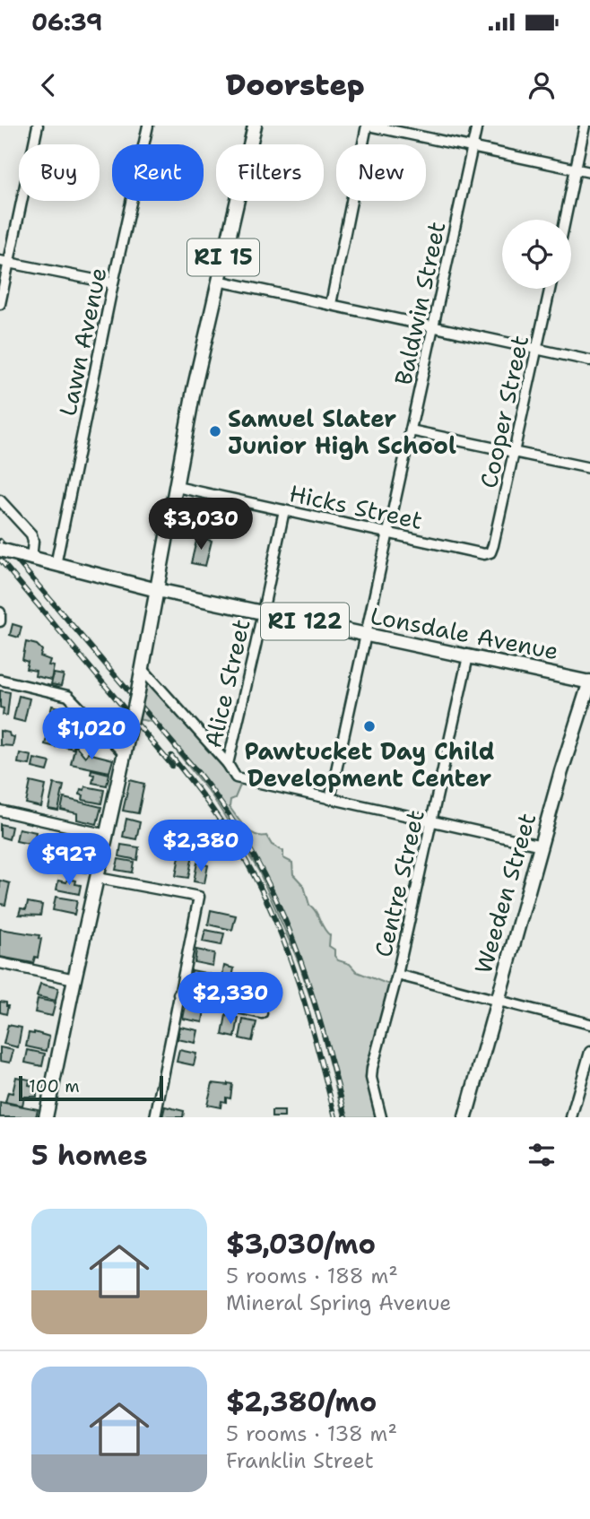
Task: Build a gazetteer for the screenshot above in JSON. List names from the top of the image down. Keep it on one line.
{"streets":{"main road":["RI 15","RI 122","Lonsdale Avenue","Weeden Street"],"street":["Baldwin Street","Lawn Avenue","Cooper Street","Hicks Street","Alice Street","Centre Street"]},"crossings":[["RI 15","Hicks Street"],["RI 15","Lonsdale Avenue"],["Baldwin Street","Hicks Street"],["Baldwin Street","Lonsdale Avenue"],["Lawn Avenue","Lonsdale Avenue"],["Cooper Street","Hicks Street"],["Hicks Street","Alice Street"],["Lonsdale Avenue","Alice Street"],["Lonsdale Avenue","Centre Street"],["Lonsdale Avenue","Weeden Street"]],"places":["Samuel Slater Junior High School","Pawtucket Day Child Development Center"],"scale_bar":"100 m","page":{"status":"06:39","header":"Doorstep","chip":["Buy","Rent","Filters","New"],"price":["$3,030","$1,020","$2,380","$927","$2,330"],"scale":"100 m","heading":"5 homes","list":[{"name":"$3,030/mo","note":"5 rooms · 188 m² · Mineral Spring Avenue"},{"name":"$2,380/mo","note":"5 rooms · 138 m² · Franklin Street"}]}}
